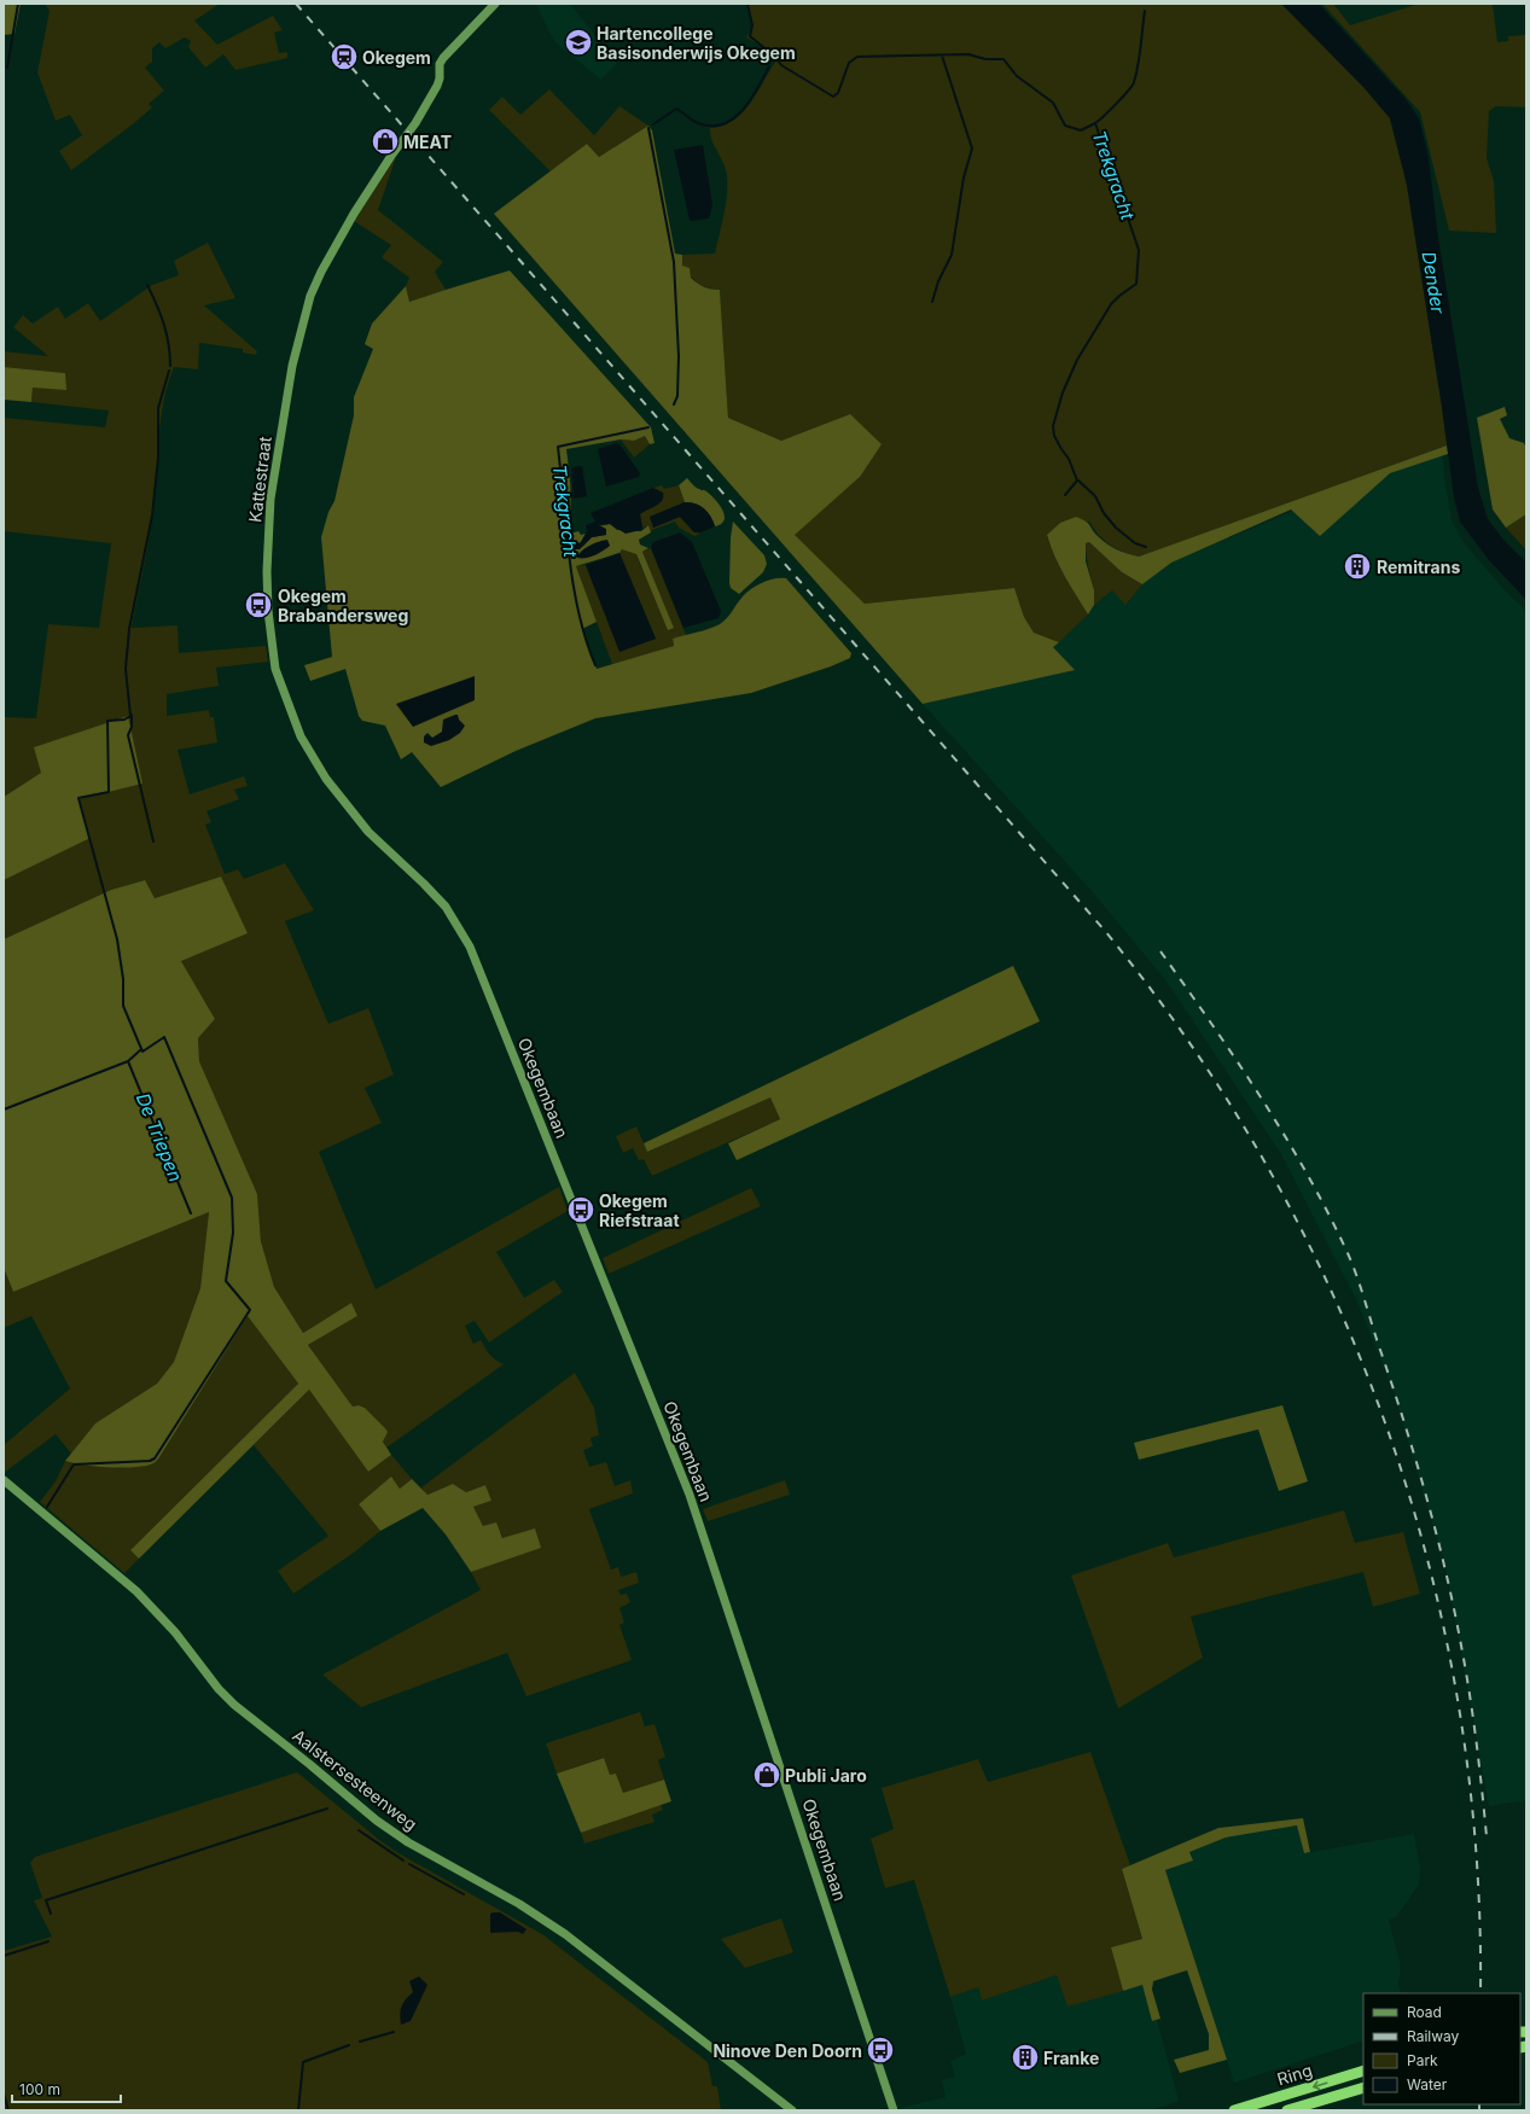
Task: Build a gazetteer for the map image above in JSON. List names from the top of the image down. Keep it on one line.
{"streets":{"highway":["Ring"],"main road":["Kattestraat","Okegembaan","Aalstersesteenweg"]},"crossings":[["Kattestraat","Okegembaan"]],"water":["Trekgracht","Dender","De Triepen"],"places":{"school or university":["Hartencollege Basisonderwijs Okegem"],"station":["Okegem"],"shop":["MEAT","Publi Jaro"],"building":["Remitrans","Franke"],"bus stop":["Okegem Brabandersweg","Okegem Riefstraat","Ninove Den Doorn"]},"legend":["Road","Railway","Park","Water"],"scale_bar":"100 m"}
